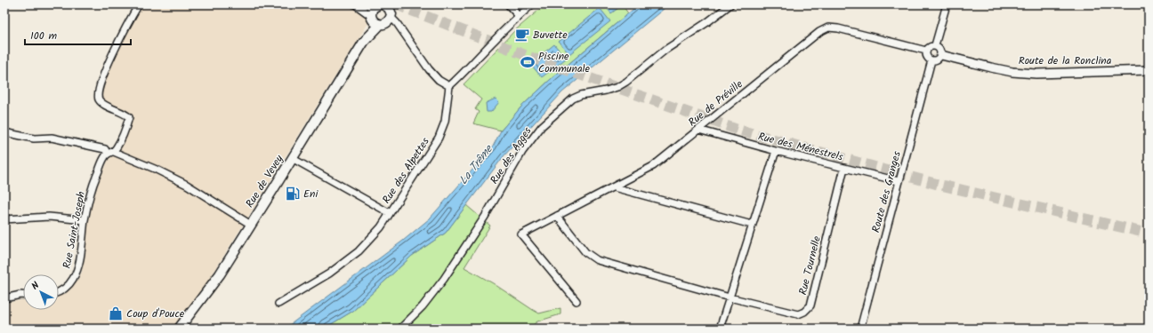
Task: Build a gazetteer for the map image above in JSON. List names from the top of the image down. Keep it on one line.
{"streets":{"main road":["Rue de Vevey"],"street":["Route de la Ronclina","Rue de Préville","Rue des Ménestrels","Rue des Agges","Rue des Alpettes","Route des Granges","Rue Saint-Joseph","Rue Tournelle"]},"crossings":[["Route de la Ronclina","Rue de Préville"],["Route de la Ronclina","Route des Granges"],["Rue de Préville","Rue des Ménestrels"],["Rue de Préville","Route des Granges"],["Rue des Ménestrels","Route des Granges"],["Rue des Ménestrels","Rue Tournelle"]],"water":["La Trême"],"places":{"cafe":["Buvette"],"sports":["Piscine Communale"],"fuel station":["Eni"],"shop":["Coup d'Pouce"]},"scale_bar":"100 m","north":"top left"}
